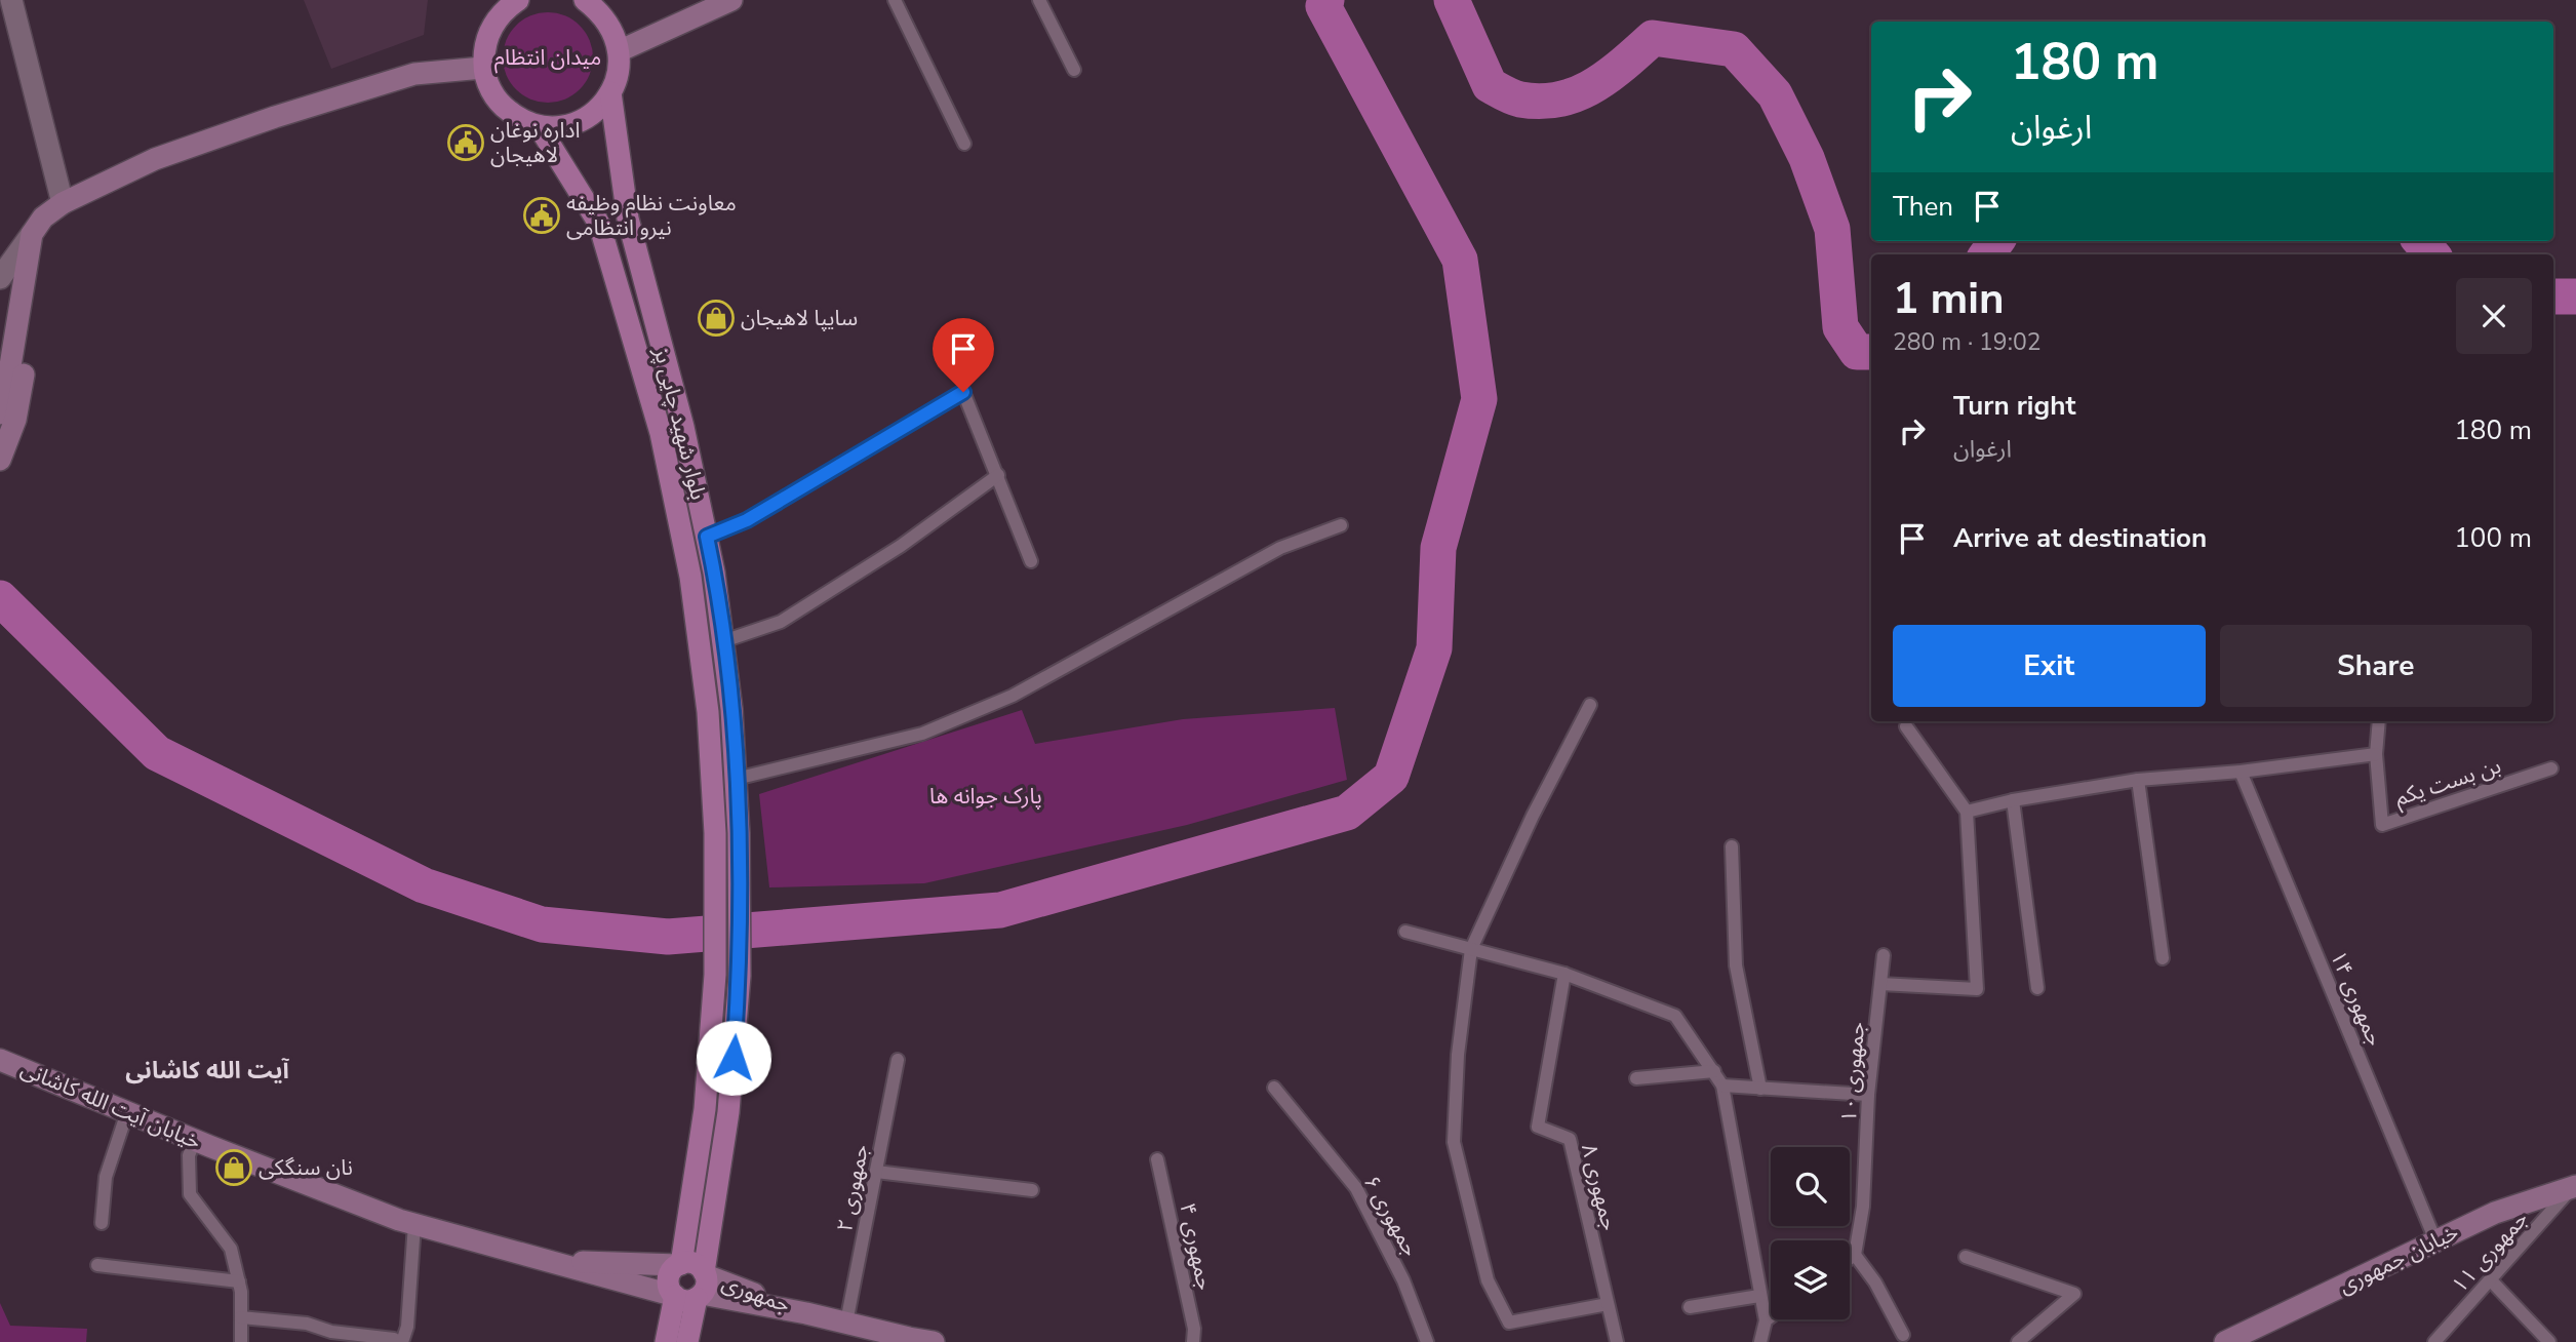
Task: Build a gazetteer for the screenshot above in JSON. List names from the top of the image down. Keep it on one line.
{"streets":{"main road":["بلوار شهید چایی پز","خیابان آیت الله کاشانی","خیابان جمهوری","جمهوری"],"lane":["بن بست یکم","جمهوری ۱۴","جمهوری ۱۰","جمهوری ۸","جمهوری ۲","جمهوری ۶","جمهوری ۴","جمهوری ۱۱"]},"crossings":[["بلوار شهید چایی پز","خیابان آیت الله کاشانی"],["بلوار شهید چایی پز","جمهوری"],["جمهوری ۱۴","خیابان جمهوری"],["خیابان آیت الله کاشانی","جمهوری"],["جمهوری ۲","جمهوری"],["جمهوری ۱۱","خیابان جمهوری"]],"districts":["آیت الله کاشانی"],"parks":["میدان انتظام","پارک جوانه ها"],"places":{"public building":["اداره نوغان لاهیجان","معاونت نظام وظیفه نیرو انتظامی"],"shop":["سایپا لاهیجان","نان سنگکی"]},"page":{"turn":["180 m","ارغوان"],"then":"Then","heading":["1 min","280 m · 19:02"],"list":[{"name":"Turn right","note":"ارغوان","value":"180 m"},{"name":"Arrive at destination","value":"100 m"}],"buttons":["Exit","Share"]}}
